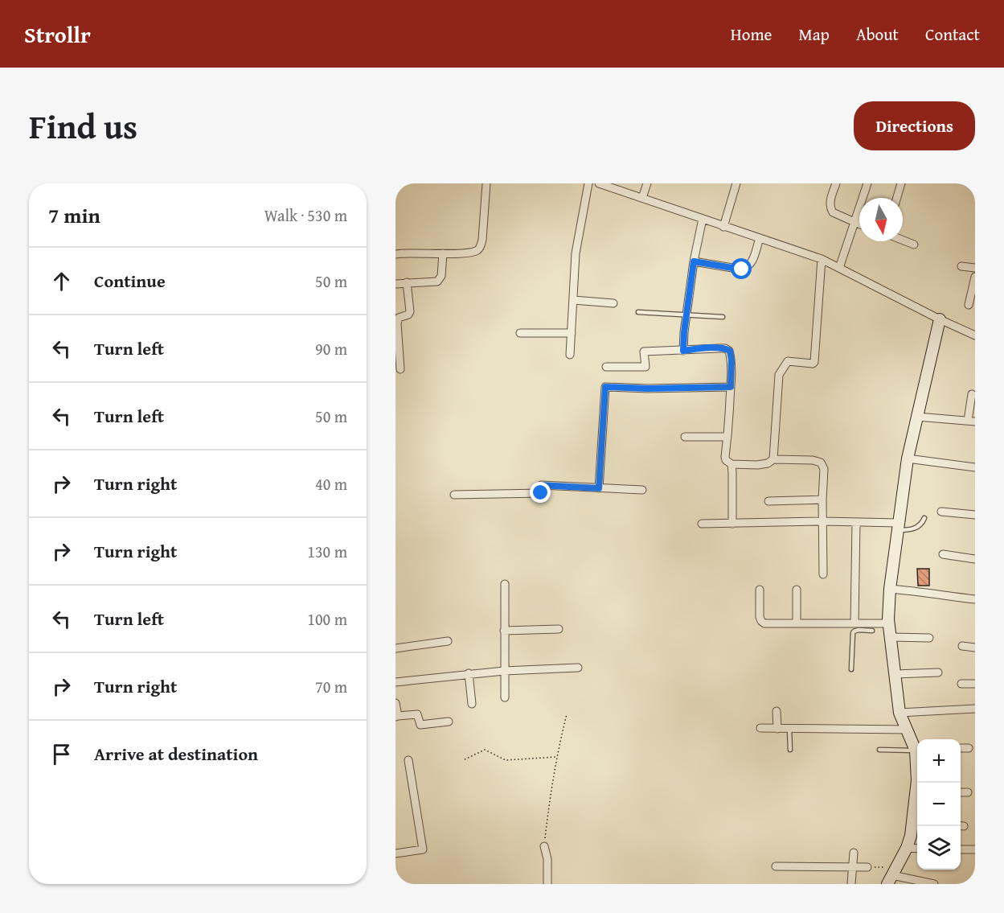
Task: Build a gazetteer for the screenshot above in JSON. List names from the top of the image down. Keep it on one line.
{"north":"bottom","page":{"header":"Strollr","nav":["Home","Map","About","Contact"],"title":"Find us","buttons":"Directions","heading":["7 min","Walk · 530 m"],"list":[["Continue","50 m"],["Turn left","90 m"],["Turn left","50 m"],["Turn right","40 m"],["Turn right","130 m"],["Turn left","100 m"],["Turn right","70 m"],"Arrive at destination"],"map_buttons":["+","−"]}}
